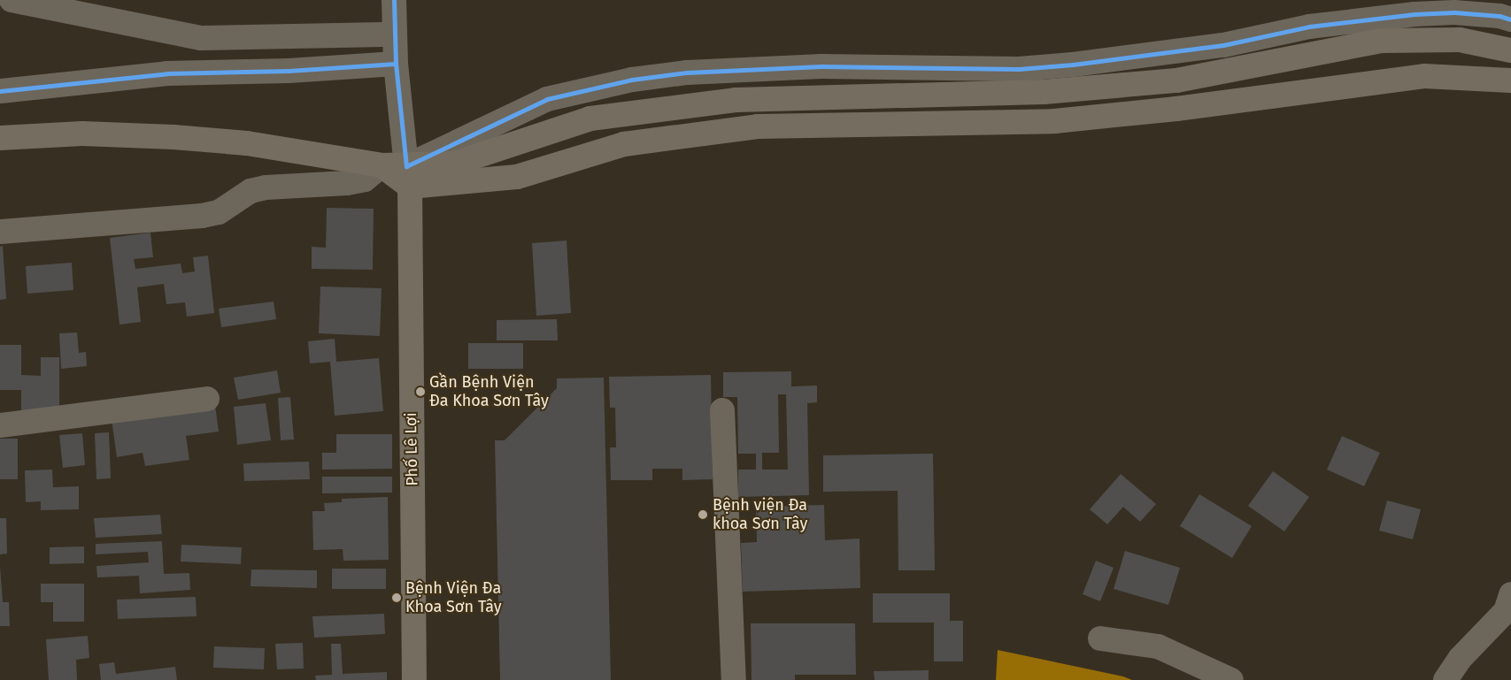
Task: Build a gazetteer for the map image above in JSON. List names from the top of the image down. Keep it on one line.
{"streets":{"main road":["Phố Lê Lợi"]},"places":["Gần Bệnh Viện Đa Khoa Sơn Tây","Bệnh viện Đa khoa Sơn Tây","Bệnh Viện Đa Khoa Sơn Tây"]}
